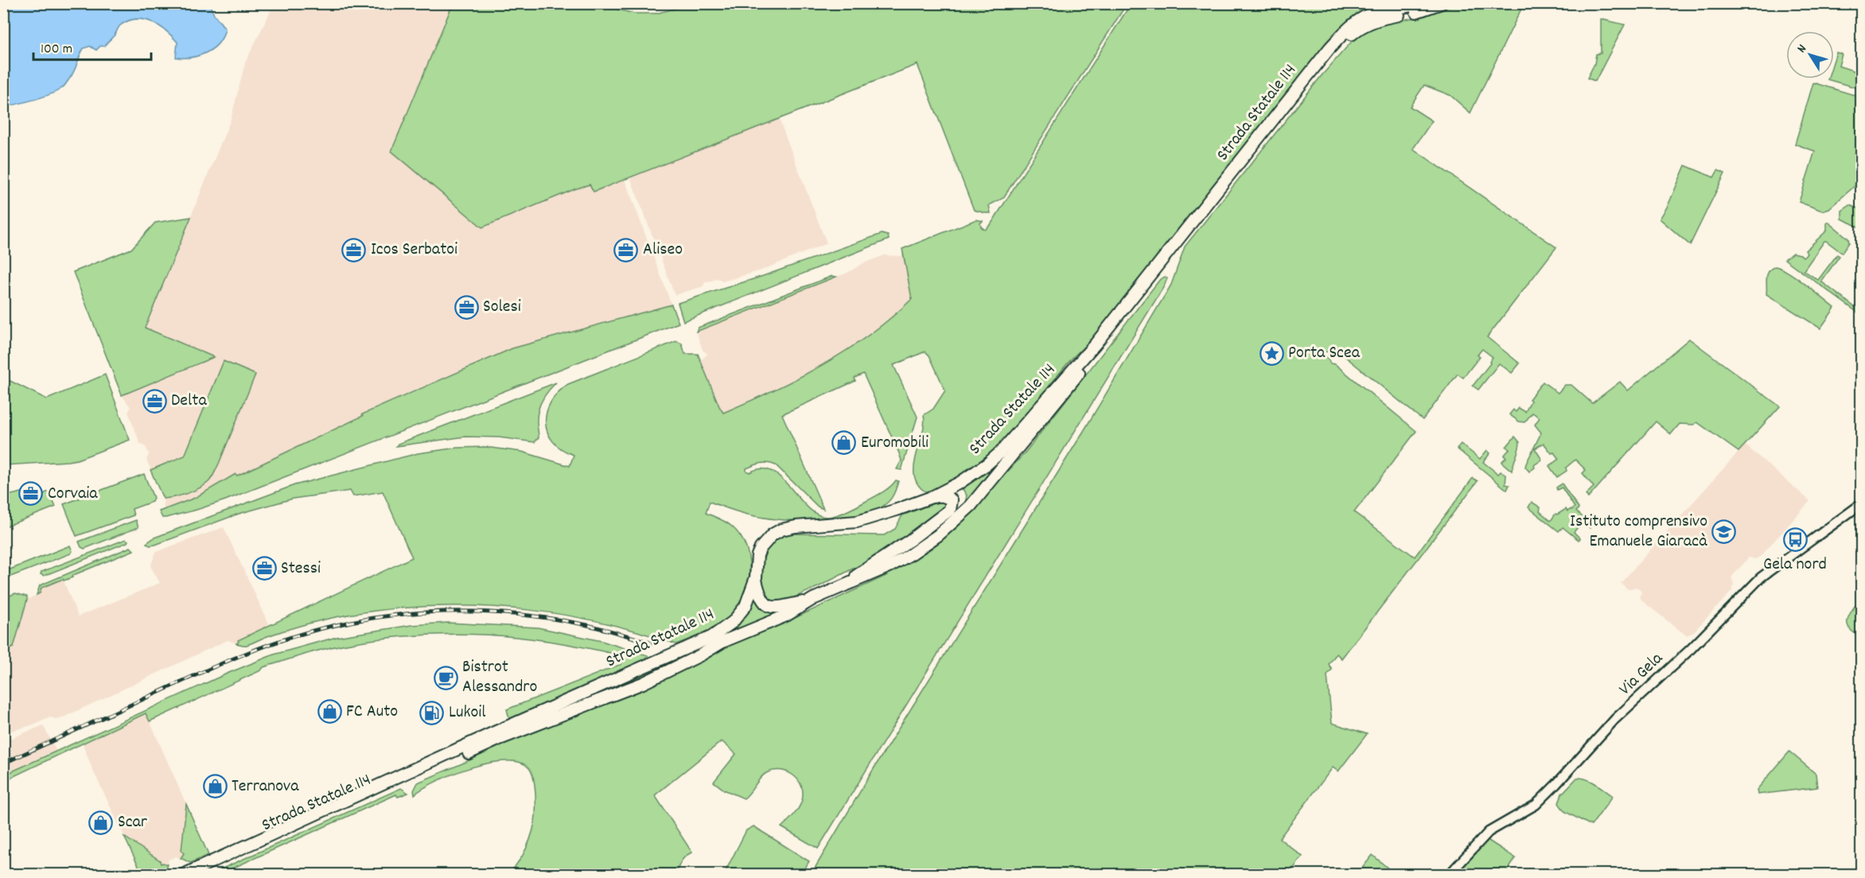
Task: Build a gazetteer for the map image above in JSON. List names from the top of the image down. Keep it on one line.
{"streets":{"main road":["Strada Statale 114"],"street":["Via Gela"]},"places":{"office":["Icos Serbatoi","Aliseo","Solesi","Delta","Corvaia","Stessi"],"place":["Porta Scea"],"shop":["Euromobili","FC Auto","Terranova","Scar"],"school or university":["Istituto comprensivo Emanuele Giaracà"],"bus stop":["Gela nord"],"cafe":["Bistrot Alessandro"],"fuel station":["Lukoil"]},"scale_bar":"100 m","north":"top left"}
